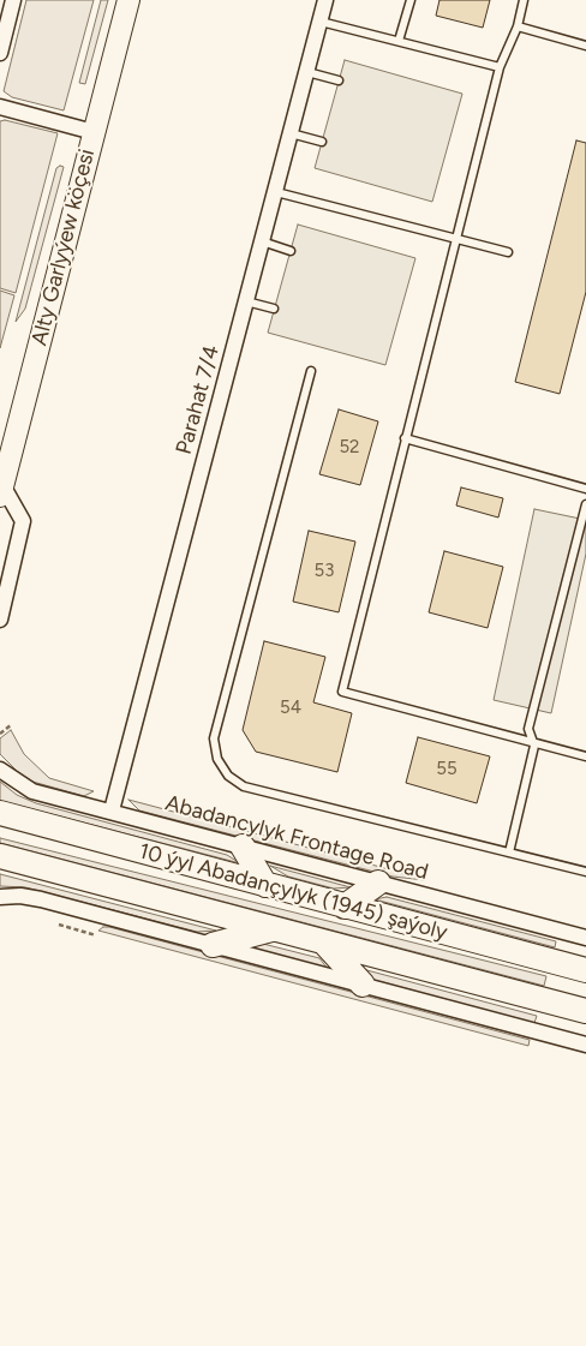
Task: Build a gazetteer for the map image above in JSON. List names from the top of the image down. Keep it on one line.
{"streets":{"main road":["10 ýyl Abadançylyk (1945) şaýoly"],"street":["Alty Garlyýew köçesi","Parahat 7/4","Abadancylyk Frontage Road"]},"crossings":[["Parahat 7/4","Abadancylyk Frontage Road"]],"house_numbers":["52","53","54","55"]}
